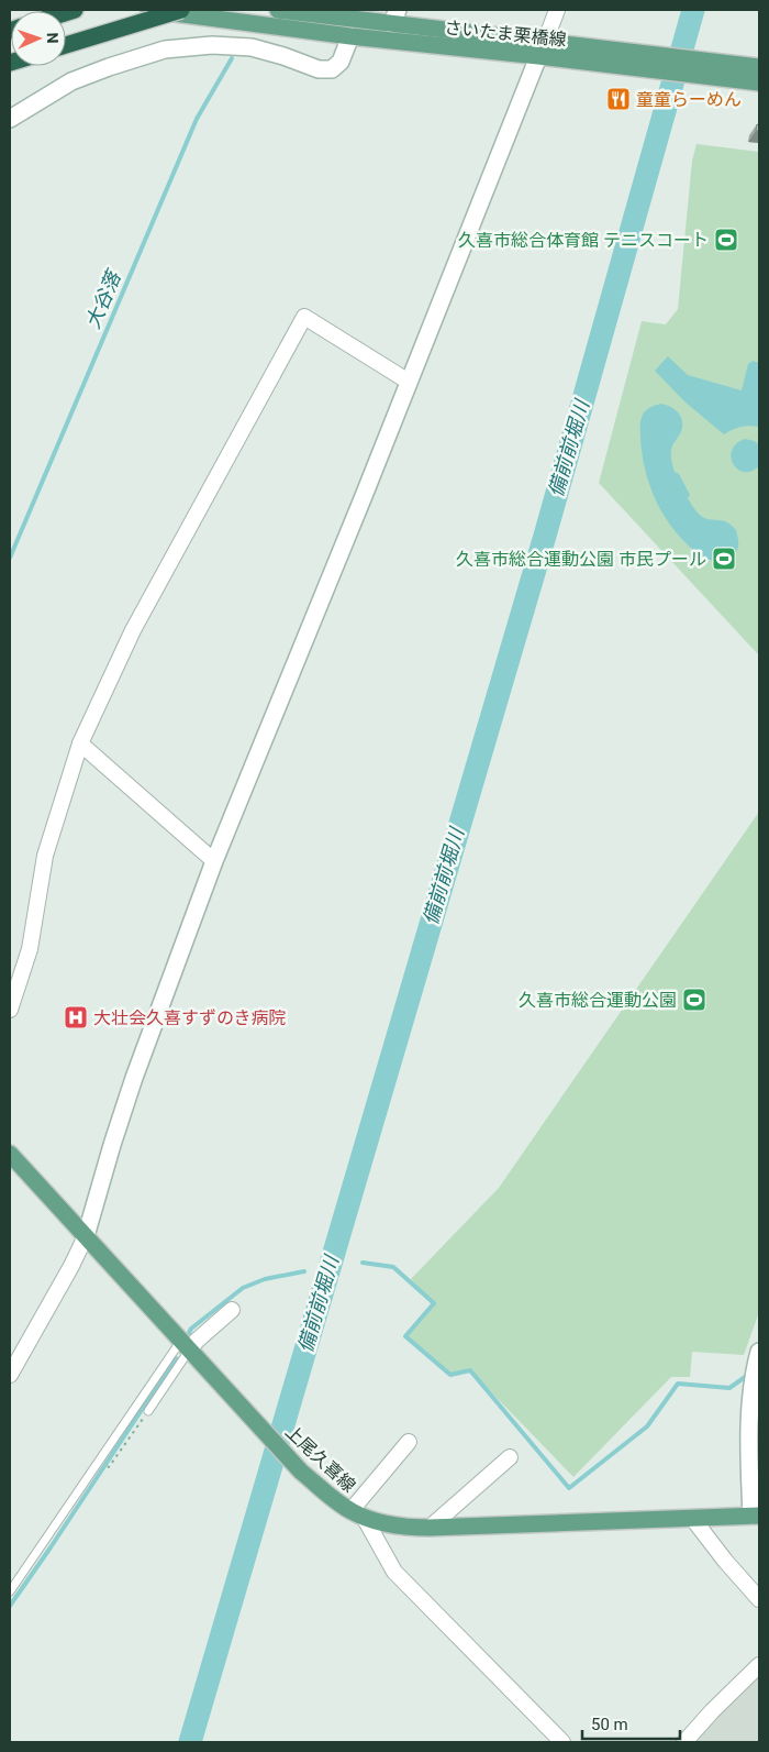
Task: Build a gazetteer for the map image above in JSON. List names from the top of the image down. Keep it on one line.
{"streets":{"main road":["さいたま栗橋線","上尾久喜線"]},"water":["大谷落","備前前堀川"],"places":{"restaurant":["童童らーめん"],"sports":["久喜市総合体育館 テニスコート","久喜市総合運動公園 市民プール","久喜市総合運動公園"],"hospital":["大壮会久喜すずのき病院"]},"scale_bar":"50 m","north":"right"}
